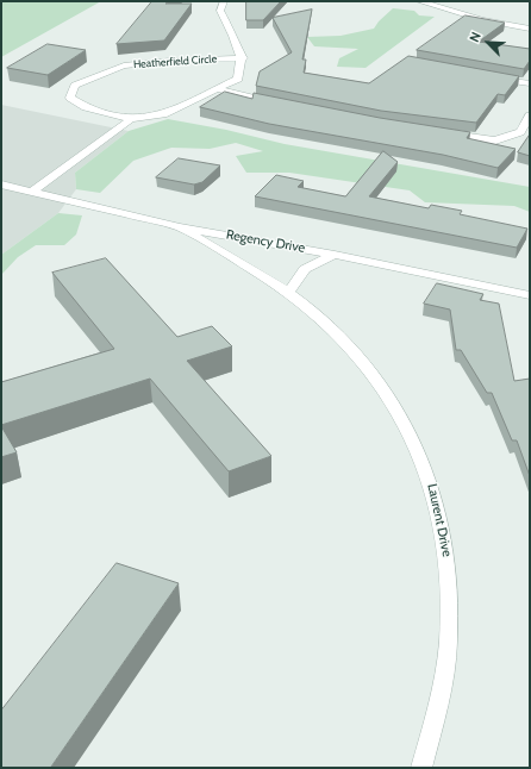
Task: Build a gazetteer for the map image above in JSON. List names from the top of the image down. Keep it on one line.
{"streets":{"street":["Heatherfield Circle","Regency Drive","Laurent Drive"]},"crossings":[["Regency Drive","Laurent Drive"]],"north":"top left"}
